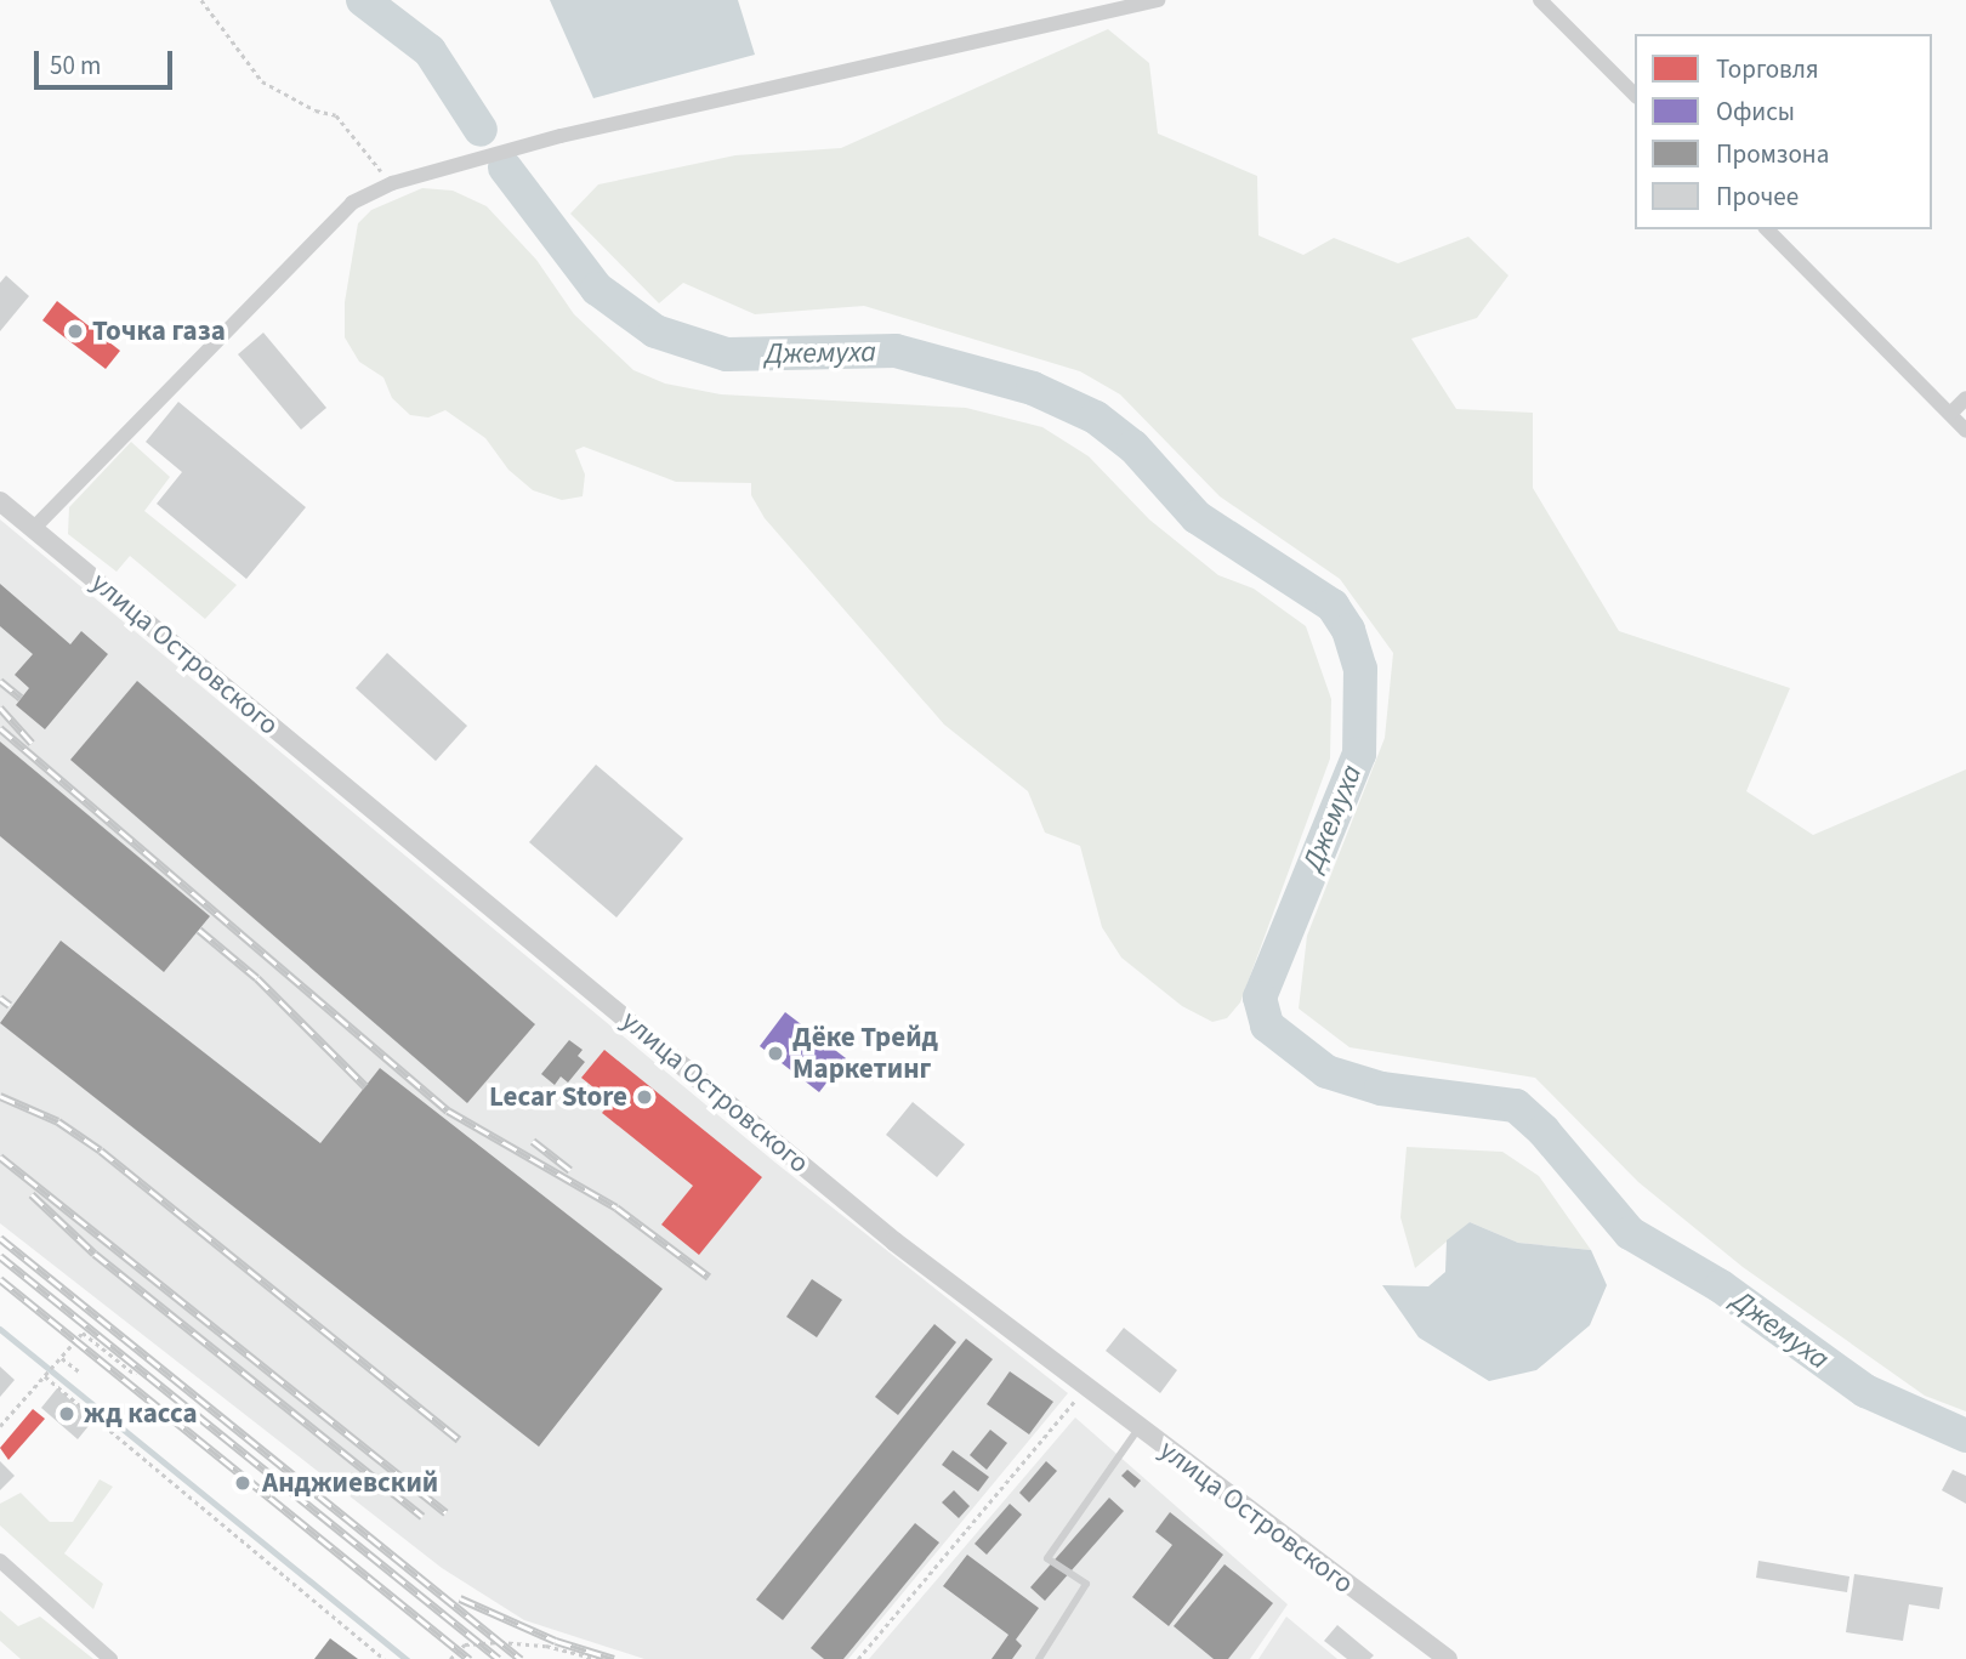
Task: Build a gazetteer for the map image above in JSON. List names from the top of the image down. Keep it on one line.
{"streets":{"street":["улица Островского"]},"water":["Джемуха"],"places":["Точка газа","Дёке Трейд Маркетинг","Lecar Store","жд касса","Анджиевский"],"legend":["Торговля","Офисы","Промзона","Прочее"],"scale_bar":"50 m"}
